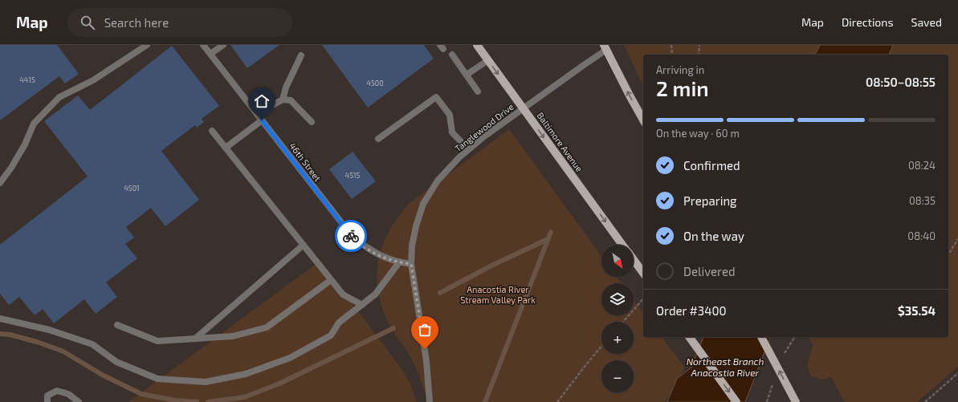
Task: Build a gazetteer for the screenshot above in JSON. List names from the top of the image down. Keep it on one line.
{"streets":{"main road":["Baltimore Avenue"],"street":["Tanglewood Drive","46th Street"]},"crossings":[["Tanglewood Drive","Baltimore Avenue"],["Tanglewood Drive","46th Street"]],"one_way":["Baltimore Avenue"],"water":["Northeast Branch Anacostia River"],"parks":["Anacostia River Stream Valley Park"],"house_numbers":["4415","4500","4515","4501"],"north":"bottom right","page":{"header":"Map","search":"Search here","nav":["Map","Directions","Saved"],"heading":["2 min","Arriving in","08:50–08:55"],"panel":["Order #3400","$35.54"],"bar":"On the way · 60 m","list":[["Confirmed","08:24"],["Preparing","08:35"],["On the way","08:40"],"Delivered"],"map_buttons":["+","−"]}}
